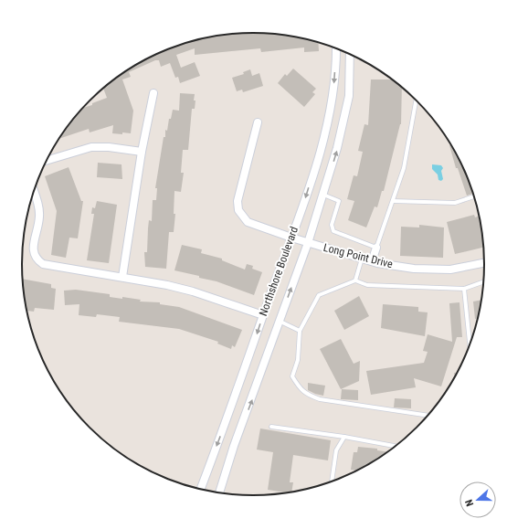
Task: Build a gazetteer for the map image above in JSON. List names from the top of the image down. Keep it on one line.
{"streets":{"street":["Long Point Drive","Northshore Boulevard"]},"crossings":[["Long Point Drive","Northshore Boulevard"]],"north":"left"}
